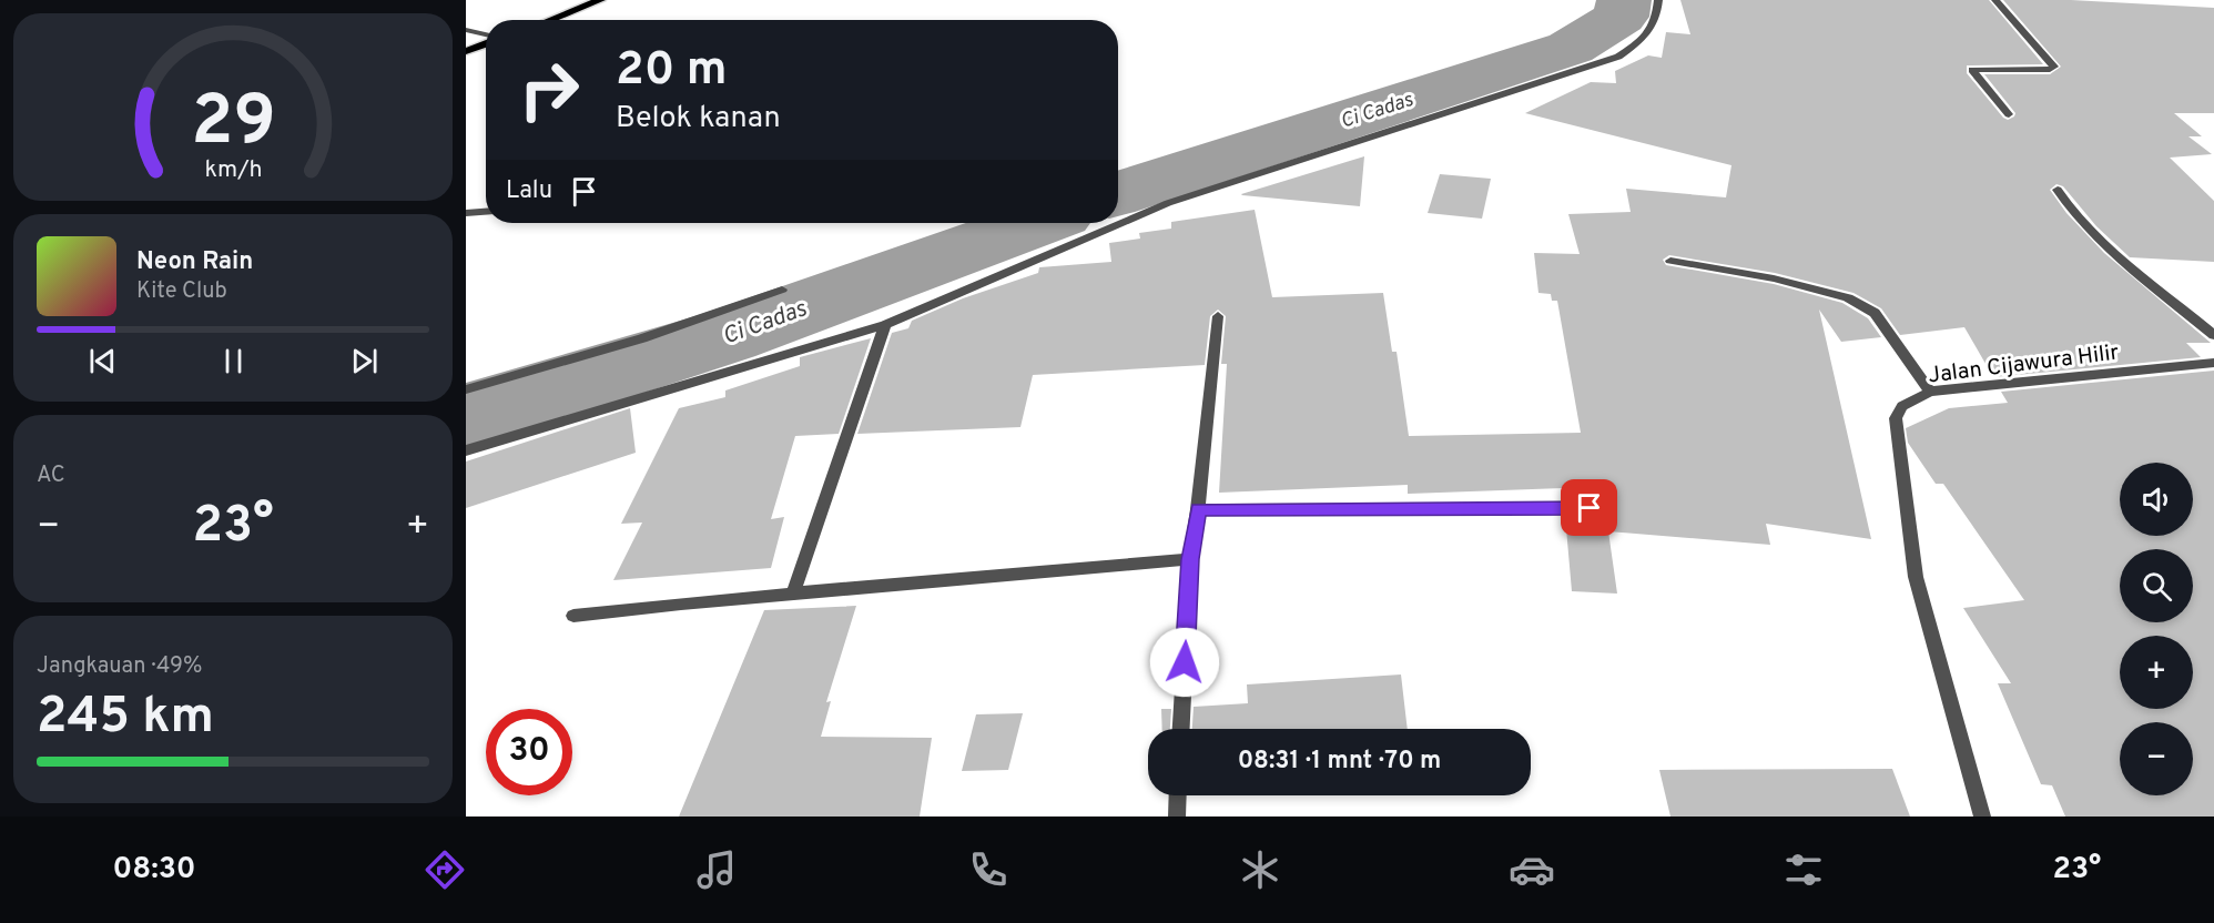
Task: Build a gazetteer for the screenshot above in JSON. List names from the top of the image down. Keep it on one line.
{"streets":{"street":["Jalan Cijawura Hilir"]},"water":["Ci Cadas"],"page":{"turn":["20 m","Belok kanan"],"then":"Lalu","song":["Neon Rain","Kite Club"],"tile":["AC",["Jangkauan · 49%","245 km"]],"map_buttons":["+","−"],"heat":["−","23°","+"],"limit":"30","trip":"08:31 · 1 mnt · 70 m","tabs":["08:30","23°"],"gauge":["29","km/h"]}}
